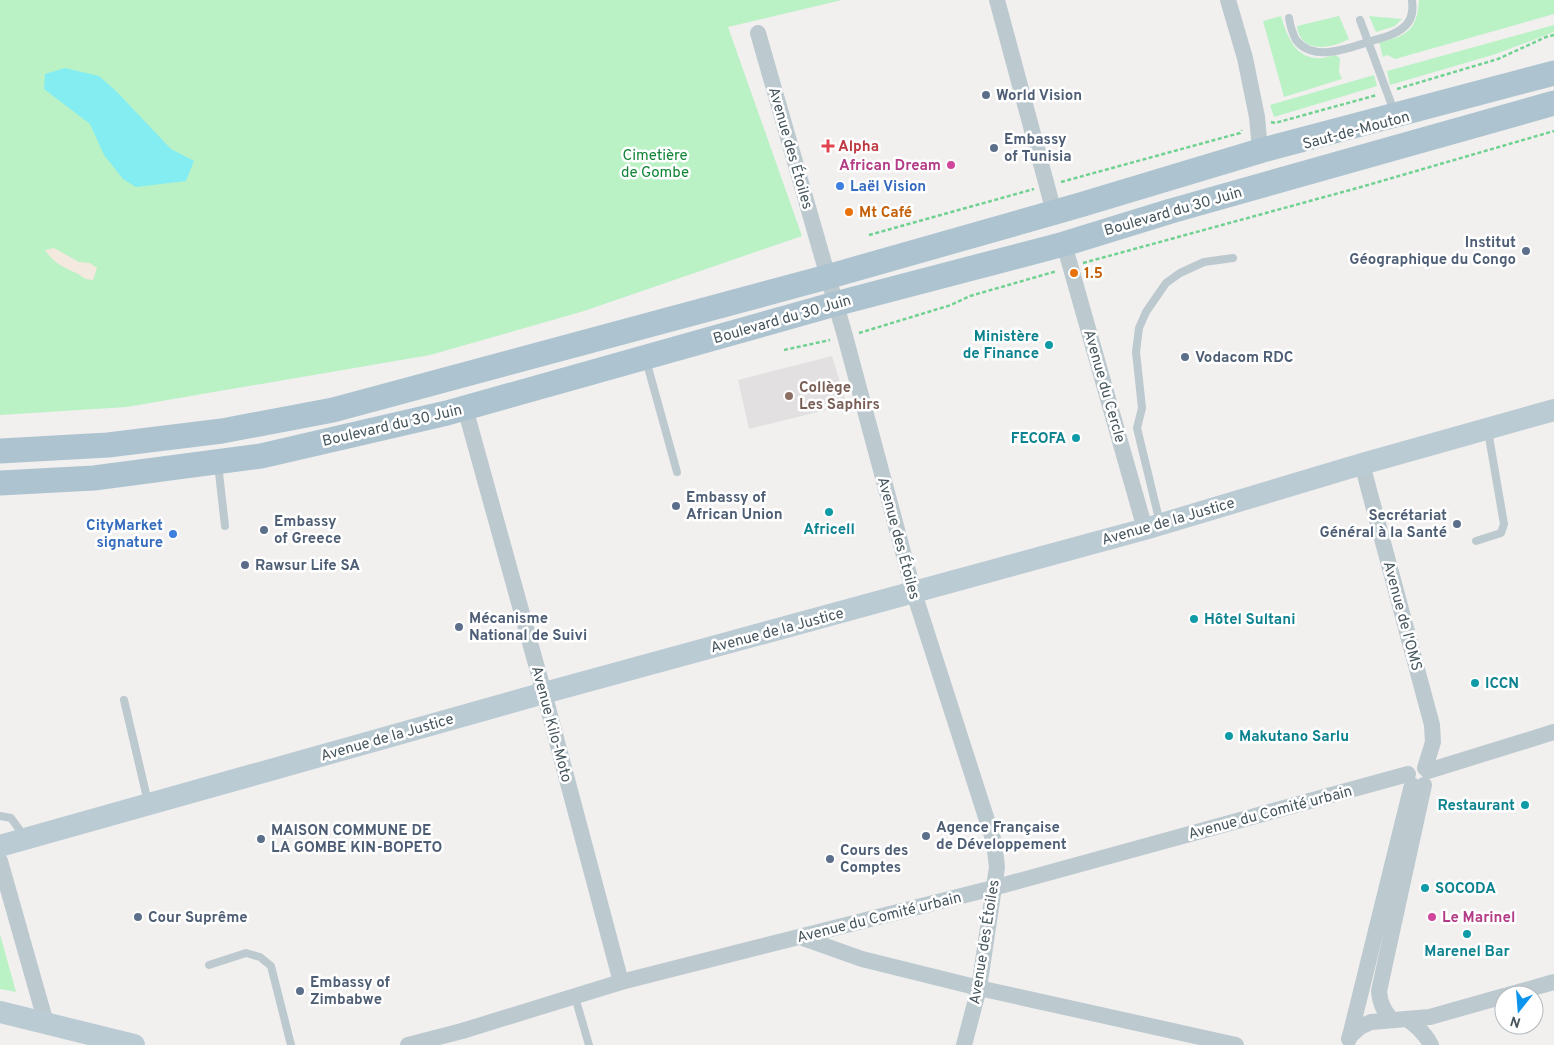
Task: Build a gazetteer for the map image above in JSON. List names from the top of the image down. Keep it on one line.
{"streets":{"main road":["Saut-de-Mouton","Boulevard du 30 Juin","Avenue de la Justice"],"street":["Avenue des Étoiles","Avenue du Cercle","Avenue de l'OMS","Avenue Kilo-Moto","Avenue du Comité urbain"]},"crossings":[["Saut-de-Mouton","Boulevard du 30 Juin"],["Avenue des Étoiles","Boulevard du 30 Juin"],["Avenue des Étoiles","Avenue de la Justice"],["Avenue des Étoiles","Avenue du Comité urbain"],["Boulevard du 30 Juin","Avenue du Cercle"],["Boulevard du 30 Juin","Avenue Kilo-Moto"],["Avenue du Cercle","Avenue de la Justice"],["Avenue de la Justice","Avenue de l'OMS"],["Avenue de la Justice","Avenue Kilo-Moto"],["Avenue de l'OMS","Avenue du Comité urbain"],["Avenue Kilo-Moto","Avenue du Comité urbain"]],"parks":["Cimetière de Gombe"],"places":{"other":["World Vision","Embassy of Tunisia","African Dream","Laël Vision","Mt Café","Institut Géographique du Congo","1.5","Ministère de Finance","Vodacom RDC","Collège Les Saphirs","FECOFA","Embassy of African Union","Africell","Secrétariat Général à la Santé","Embassy of Greece","CityMarket signature","Rawsur Life SA","Hôtel Sultani","Mécanisme National de Suivi","ICCN","Makutano Sarlu","Restaurant","Agence Française de Développement","MAISON COMMUNE DE LA GOMBE KIN-BOPETO","Cours des Comptes","SOCODA","Cour Suprême","Le Marinel","Marenel Bar","Embassy of Zimbabwe"],"health":["Alpha"]},"north":"bottom"}
